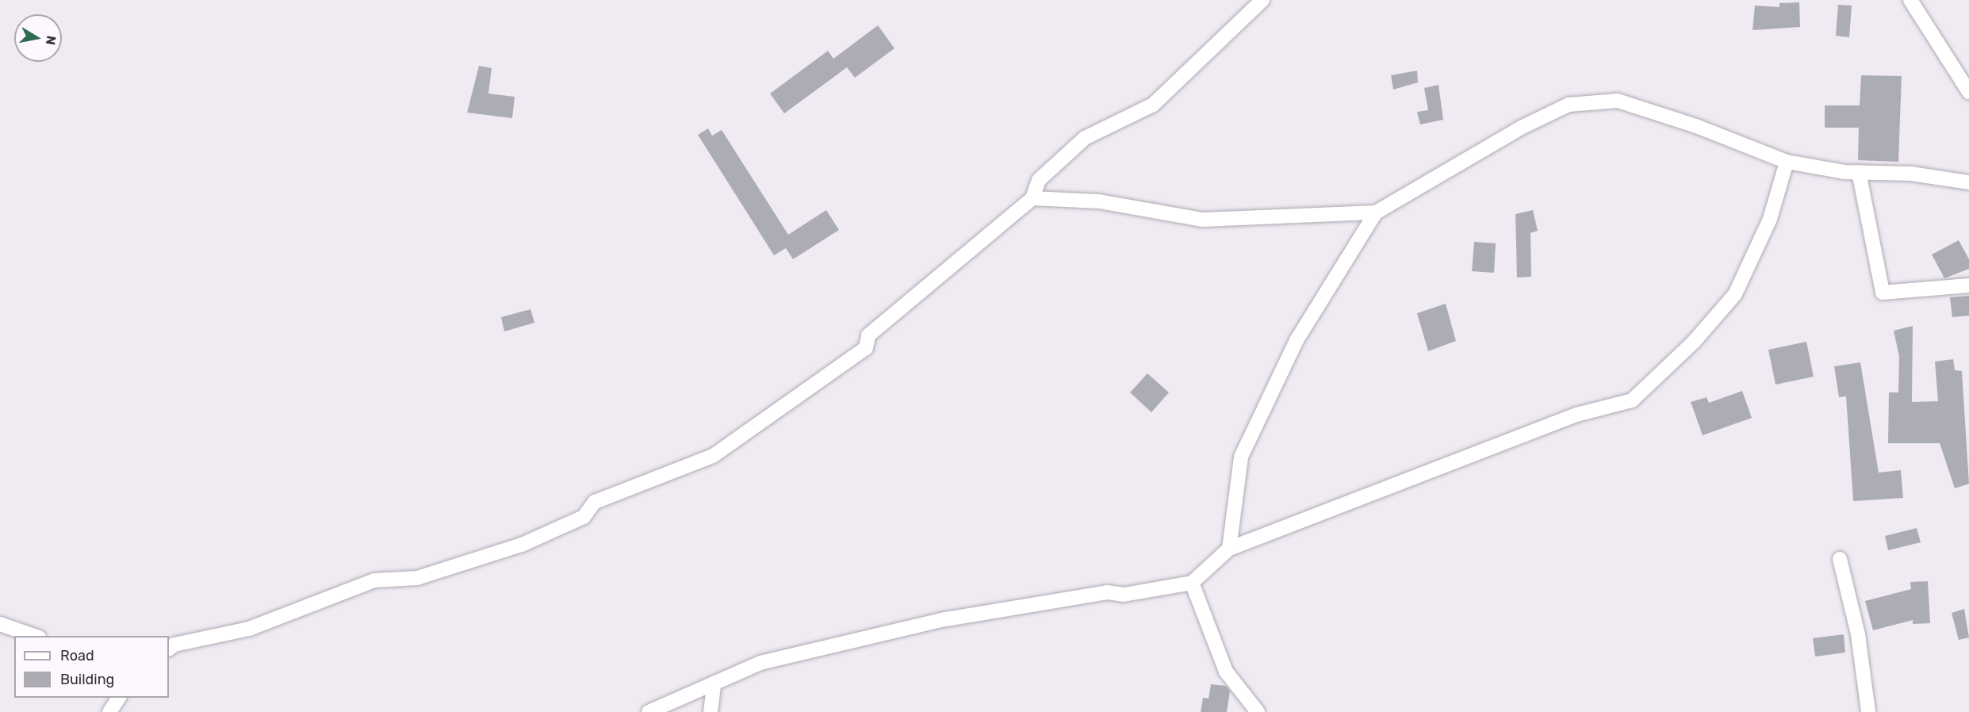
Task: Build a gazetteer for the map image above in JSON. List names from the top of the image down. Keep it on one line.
{"legend":["Road","Building"],"north":"right"}
